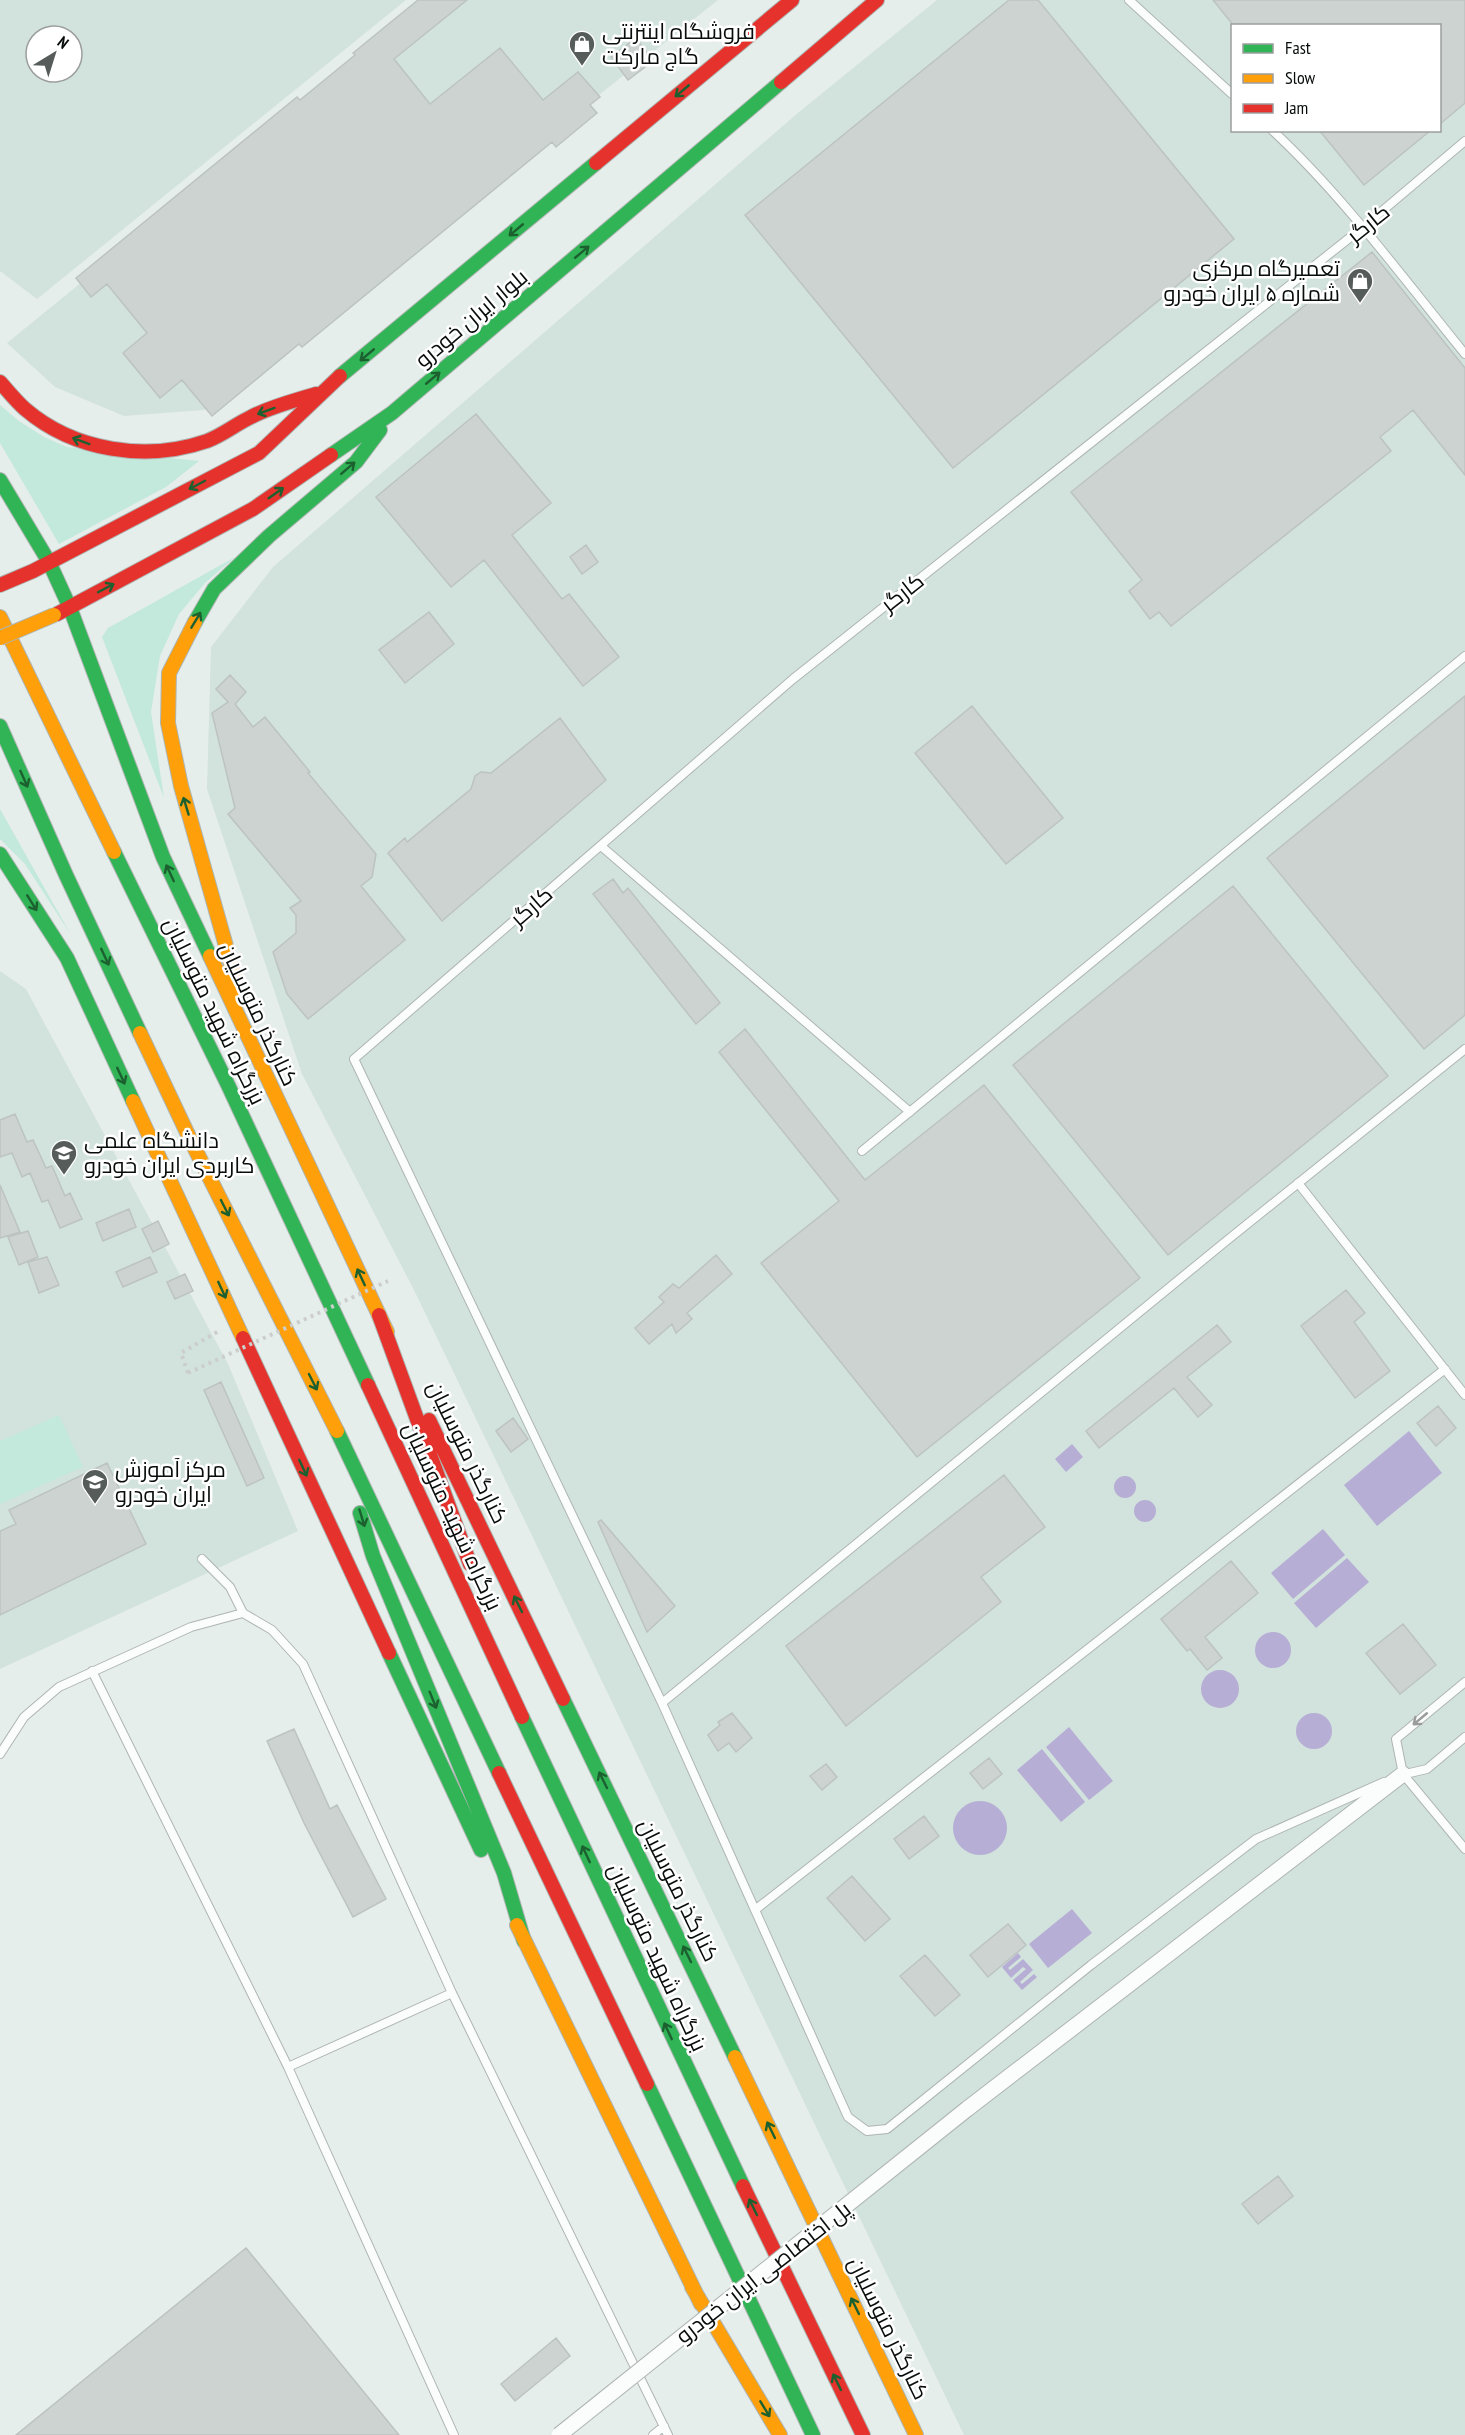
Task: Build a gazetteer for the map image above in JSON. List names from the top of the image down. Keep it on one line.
{"streets":{"main road":["بلوار ایران خودرو","بزرگراه شهید متوسلیان","کنارگذر متوسلیان"],"street":["پل اختصاصی ایران خودرو"],"lane":["کارگر"]},"crossings":[["بلوار ایران خودرو","کنارگذر متوسلیان"]],"places":{"shop":["فروشگاه اینترنتی گاج مارکت","تعمیرگاه مرکزی شماره ۵ ایران خودرو"],"school or university":["دانشگاه علمی کاربردی ایران خودرو","مرکز آموزش ایران خودرو"]},"legend":["Fast","Slow","Jam"],"north":"top right"}
